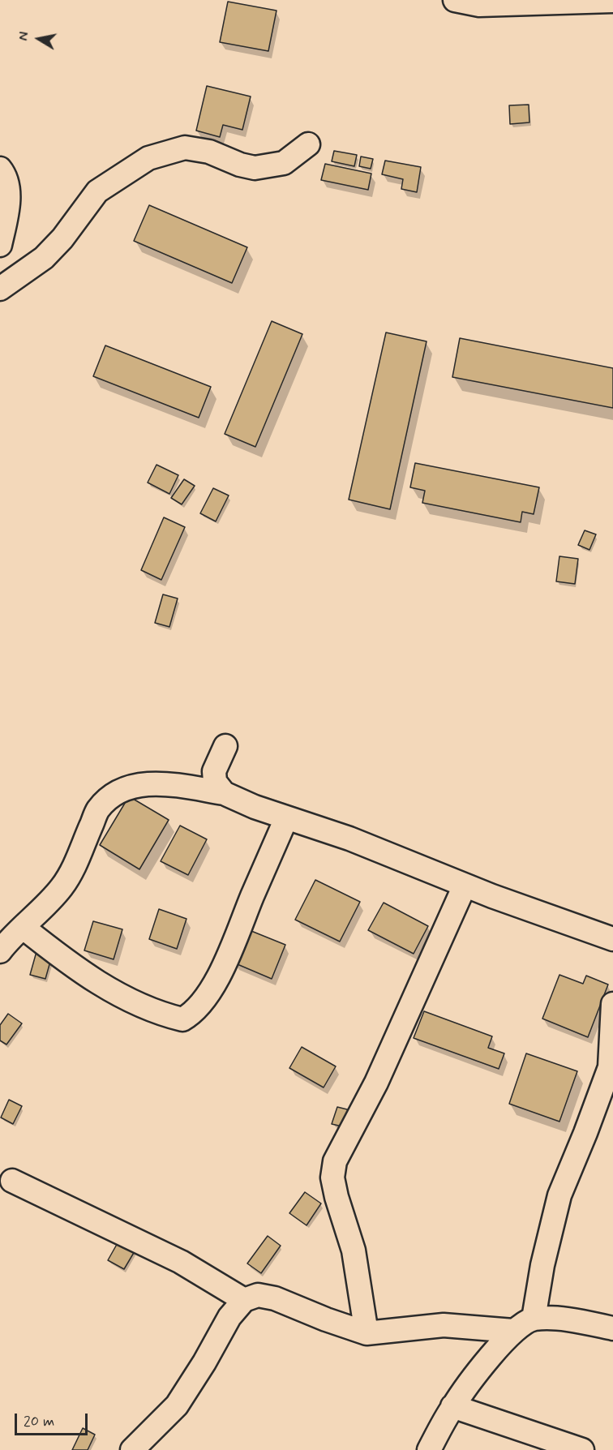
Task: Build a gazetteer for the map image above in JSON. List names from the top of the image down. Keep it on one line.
{"scale_bar":"20 m","north":"left"}
